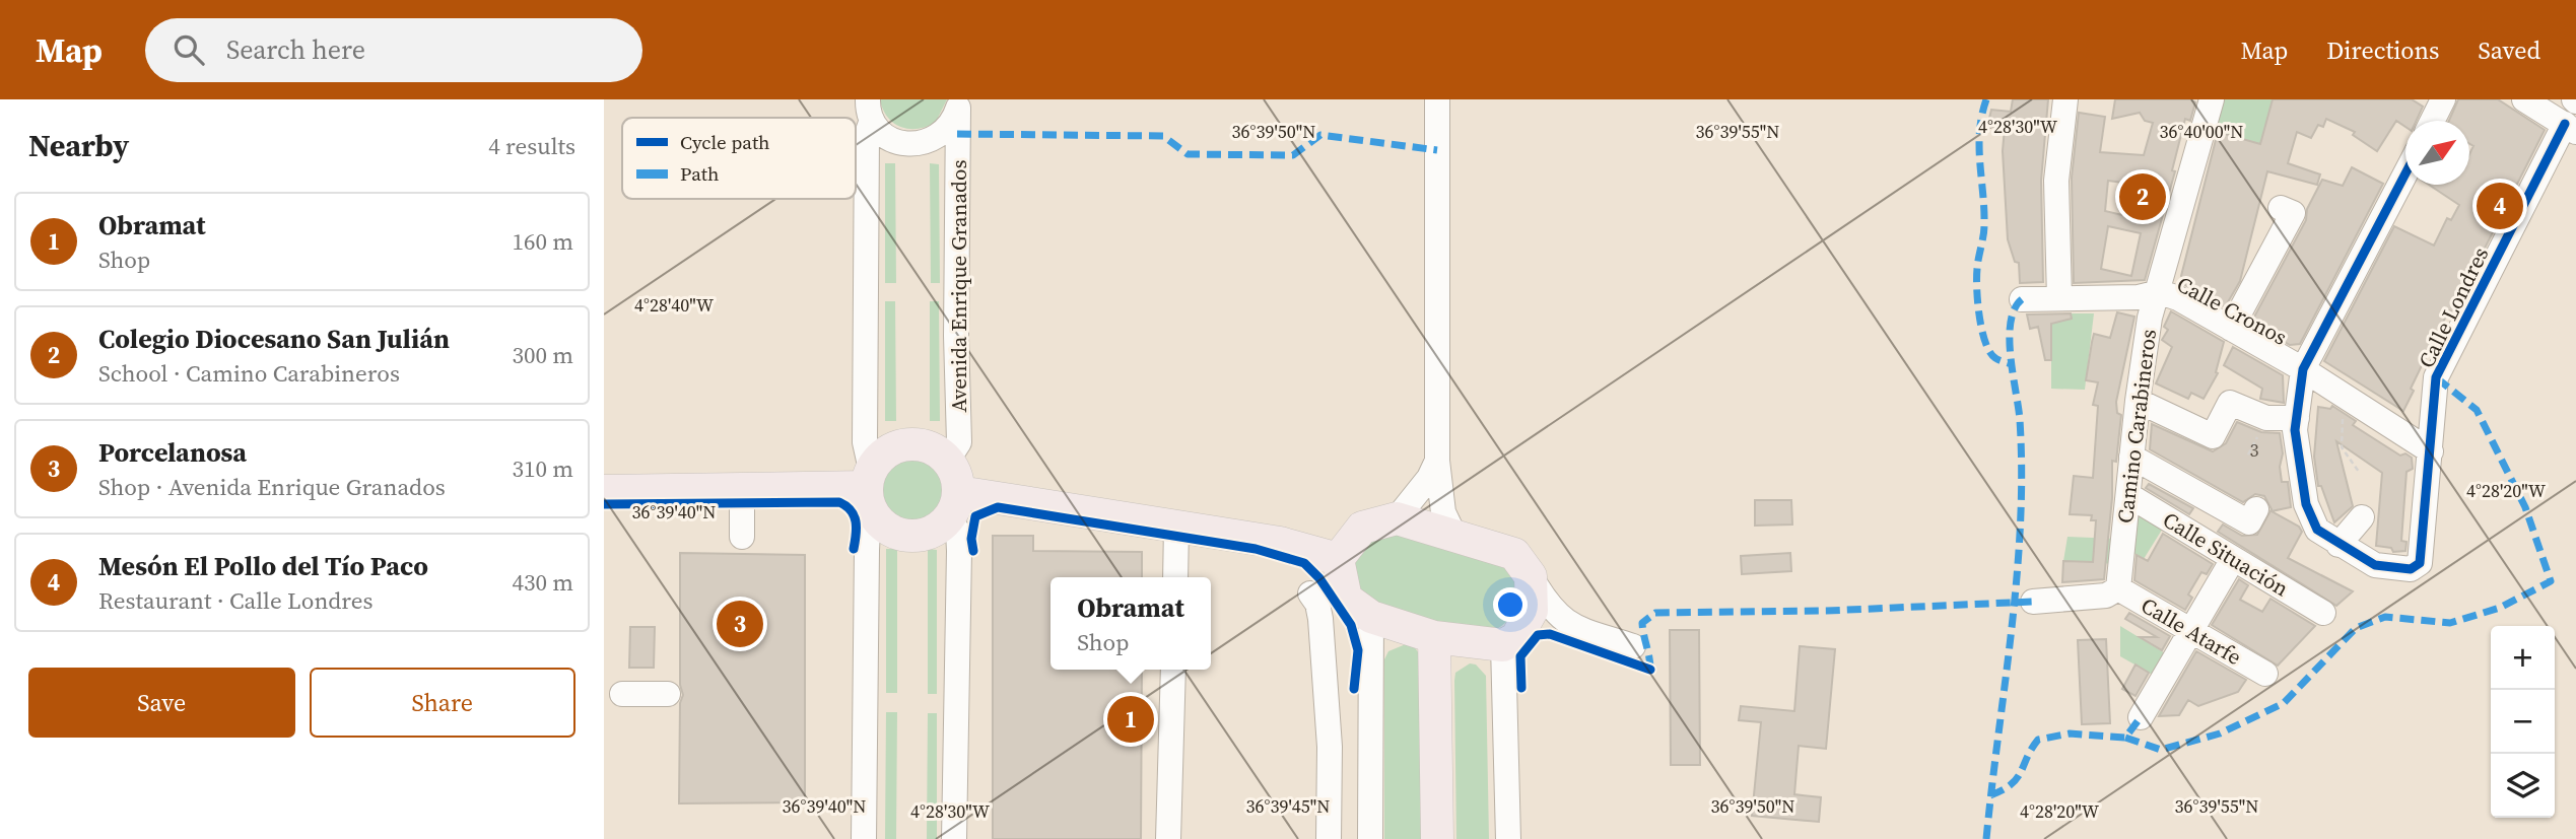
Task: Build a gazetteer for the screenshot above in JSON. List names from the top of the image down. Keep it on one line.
{"streets":{"street":["Avenida Enrique Granados","Calle Londres","Calle Cronos","Camino Carabineros","Calle Situación","Calle Atarfe"]},"crossings":[["Calle Londres","Calle Cronos"],["Calle Cronos","Camino Carabineros"],["Camino Carabineros","Calle Situación"],["Camino Carabineros","Calle Atarfe"]],"house_numbers":["3"],"legend":["Cycle path","Path"],"north":"top right","page":{"header":"Map","search":"Search here","nav":["Map","Directions","Saved"],"heading":["Nearby","4 results"],"pins":["2","4","3","1"],"list":[{"mark":"1","name":"Obramat","note":"Shop","value":"160 m"},{"mark":"2","name":"Colegio Diocesano San Julián","note":"School · Camino Carabineros","value":"300 m"},{"mark":"3","name":"Porcelanosa","note":"Shop · Avenida Enrique Granados","value":"310 m"},{"mark":"4","name":"Mesón El Pollo del Tío Paco","note":"Restaurant · Calle Londres","value":"430 m"}],"popup":["Obramat","Shop"],"map_buttons":["+","−"],"buttons":["Save","Share"]},"coordinates":["4°28'30\"W","36°39'50\"N","36°39'55\"N","36°40'00\"N","4°28'40\"W","4°28'20\"W","36°39'40\"N","36°39'45\"N"]}
